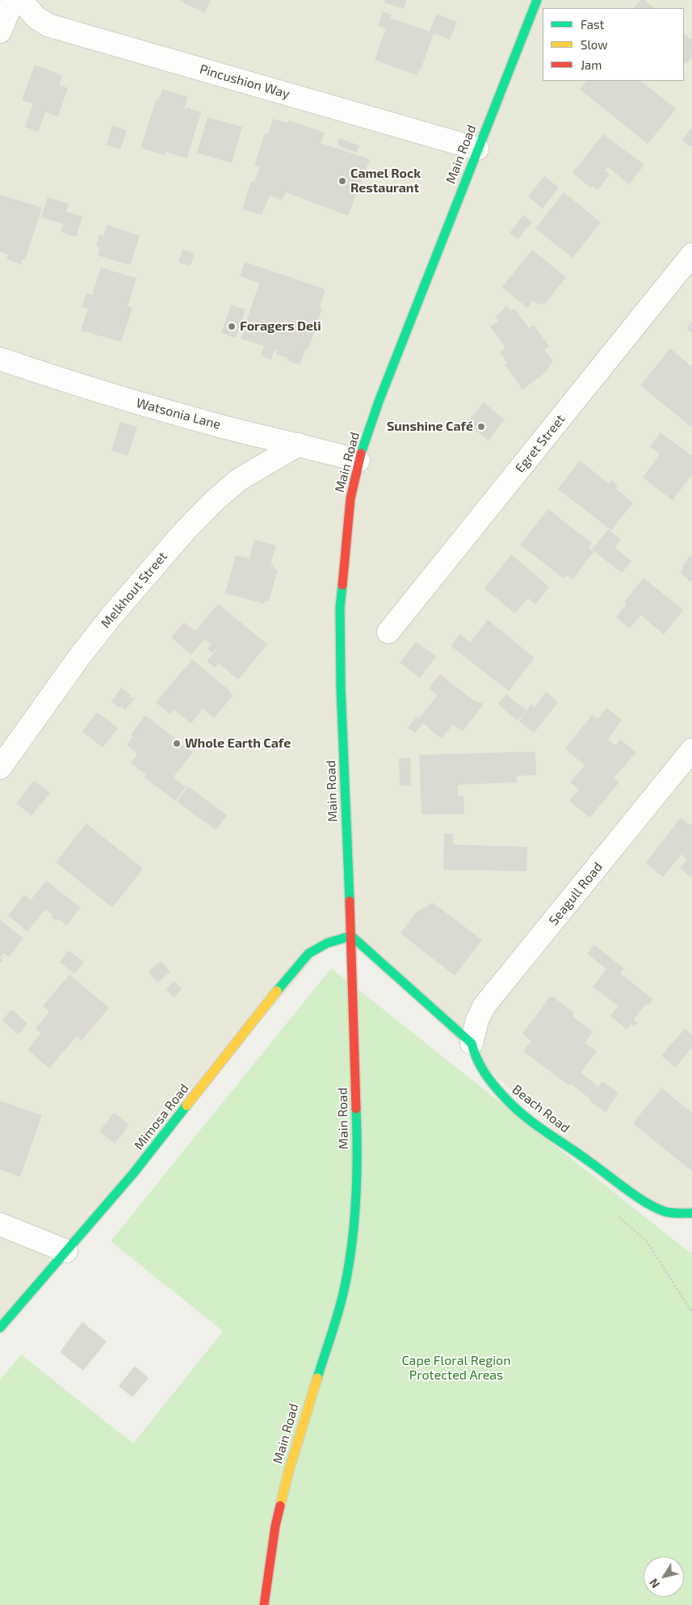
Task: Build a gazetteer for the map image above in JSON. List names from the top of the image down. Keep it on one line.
{"streets":{"main road":["Main Road","Beach Road","Mimosa Road"],"street":["Pincushion Way","Watsonia Lane","Egret Street","Melkhout Street","Seagull Road"]},"crossings":[["Pincushion Way","Main Road"],["Main Road","Watsonia Lane"],["Main Road","Beach Road"],["Main Road","Mimosa Road"],["Watsonia Lane","Melkhout Street"],["Seagull Road","Beach Road"],["Beach Road","Mimosa Road"]],"parks":["Cape Floral Region Protected Areas"],"places":["Camel Rock Restaurant","Foragers Deli","Sunshine Café","Whole Earth Cafe"],"legend":["Fast","Slow","Jam"],"north":"bottom left"}
